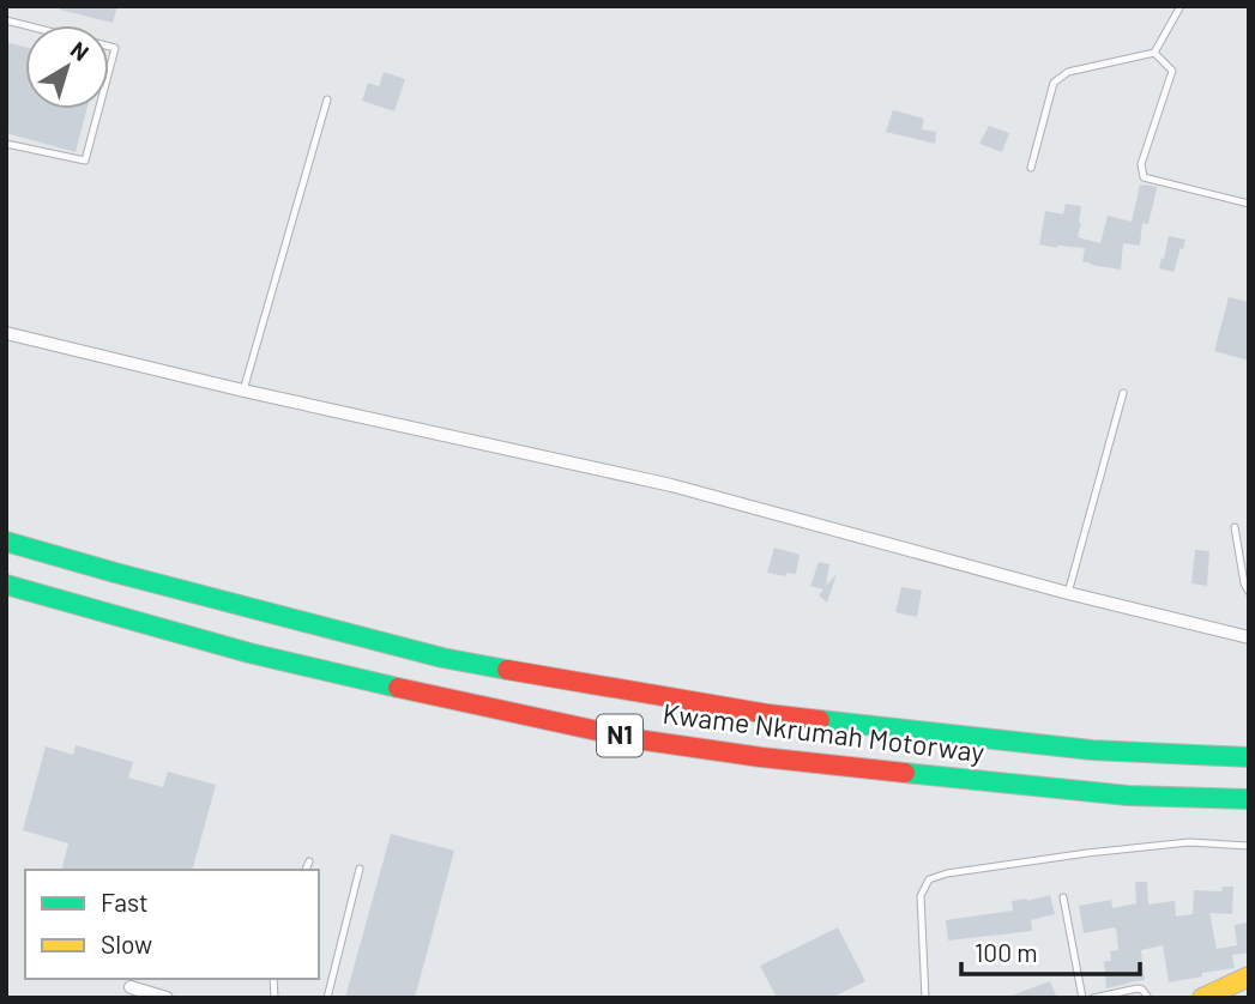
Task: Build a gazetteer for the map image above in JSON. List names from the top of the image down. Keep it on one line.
{"streets":{"main road":["Kwame Nkrumah Motorway","N1"]},"legend":["Fast","Slow"],"scale_bar":"100 m","north":"top right"}
